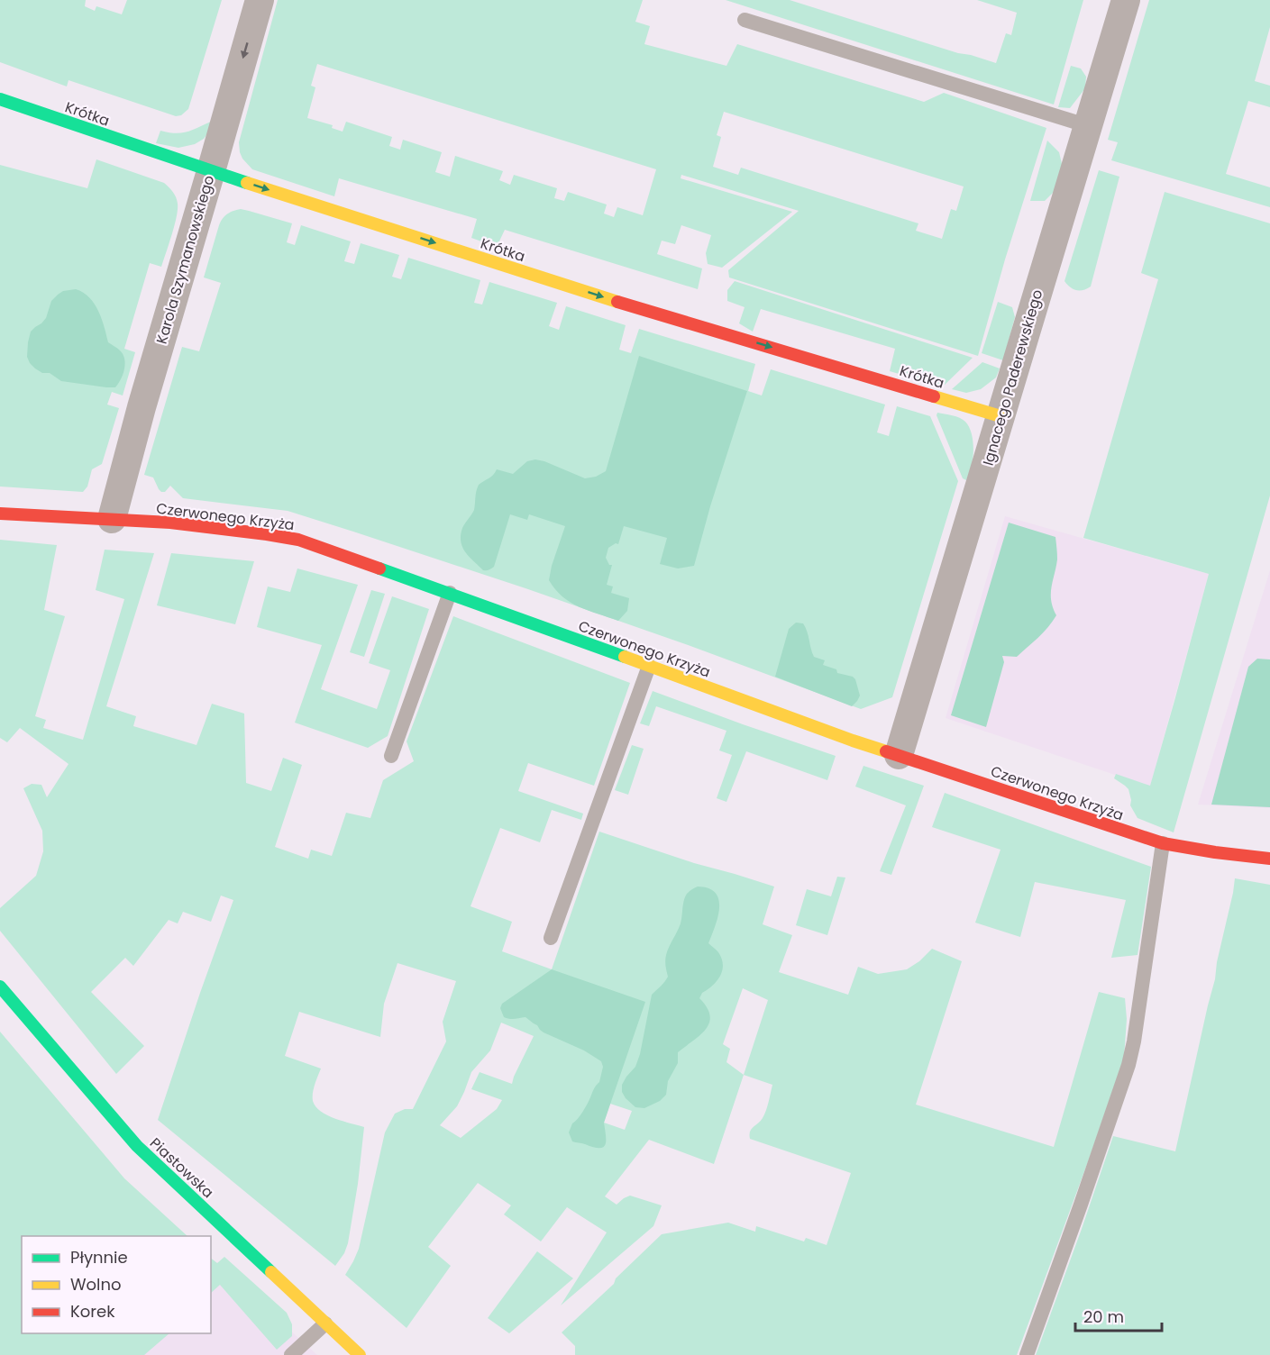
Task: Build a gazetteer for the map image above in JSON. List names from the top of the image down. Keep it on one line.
{"streets":{"street":["Krótka","Karola Szymanowskiego","Ignacego Paderewskiego","Czerwonego Krzyża","Piastowska"]},"crossings":[["Krótka","Karola Szymanowskiego"],["Krótka","Ignacego Paderewskiego"],["Karola Szymanowskiego","Czerwonego Krzyża"],["Ignacego Paderewskiego","Czerwonego Krzyża"]],"one_way":["Krótka"],"legend":["Płynnie","Wolno","Korek"],"scale_bar":"20 m"}
